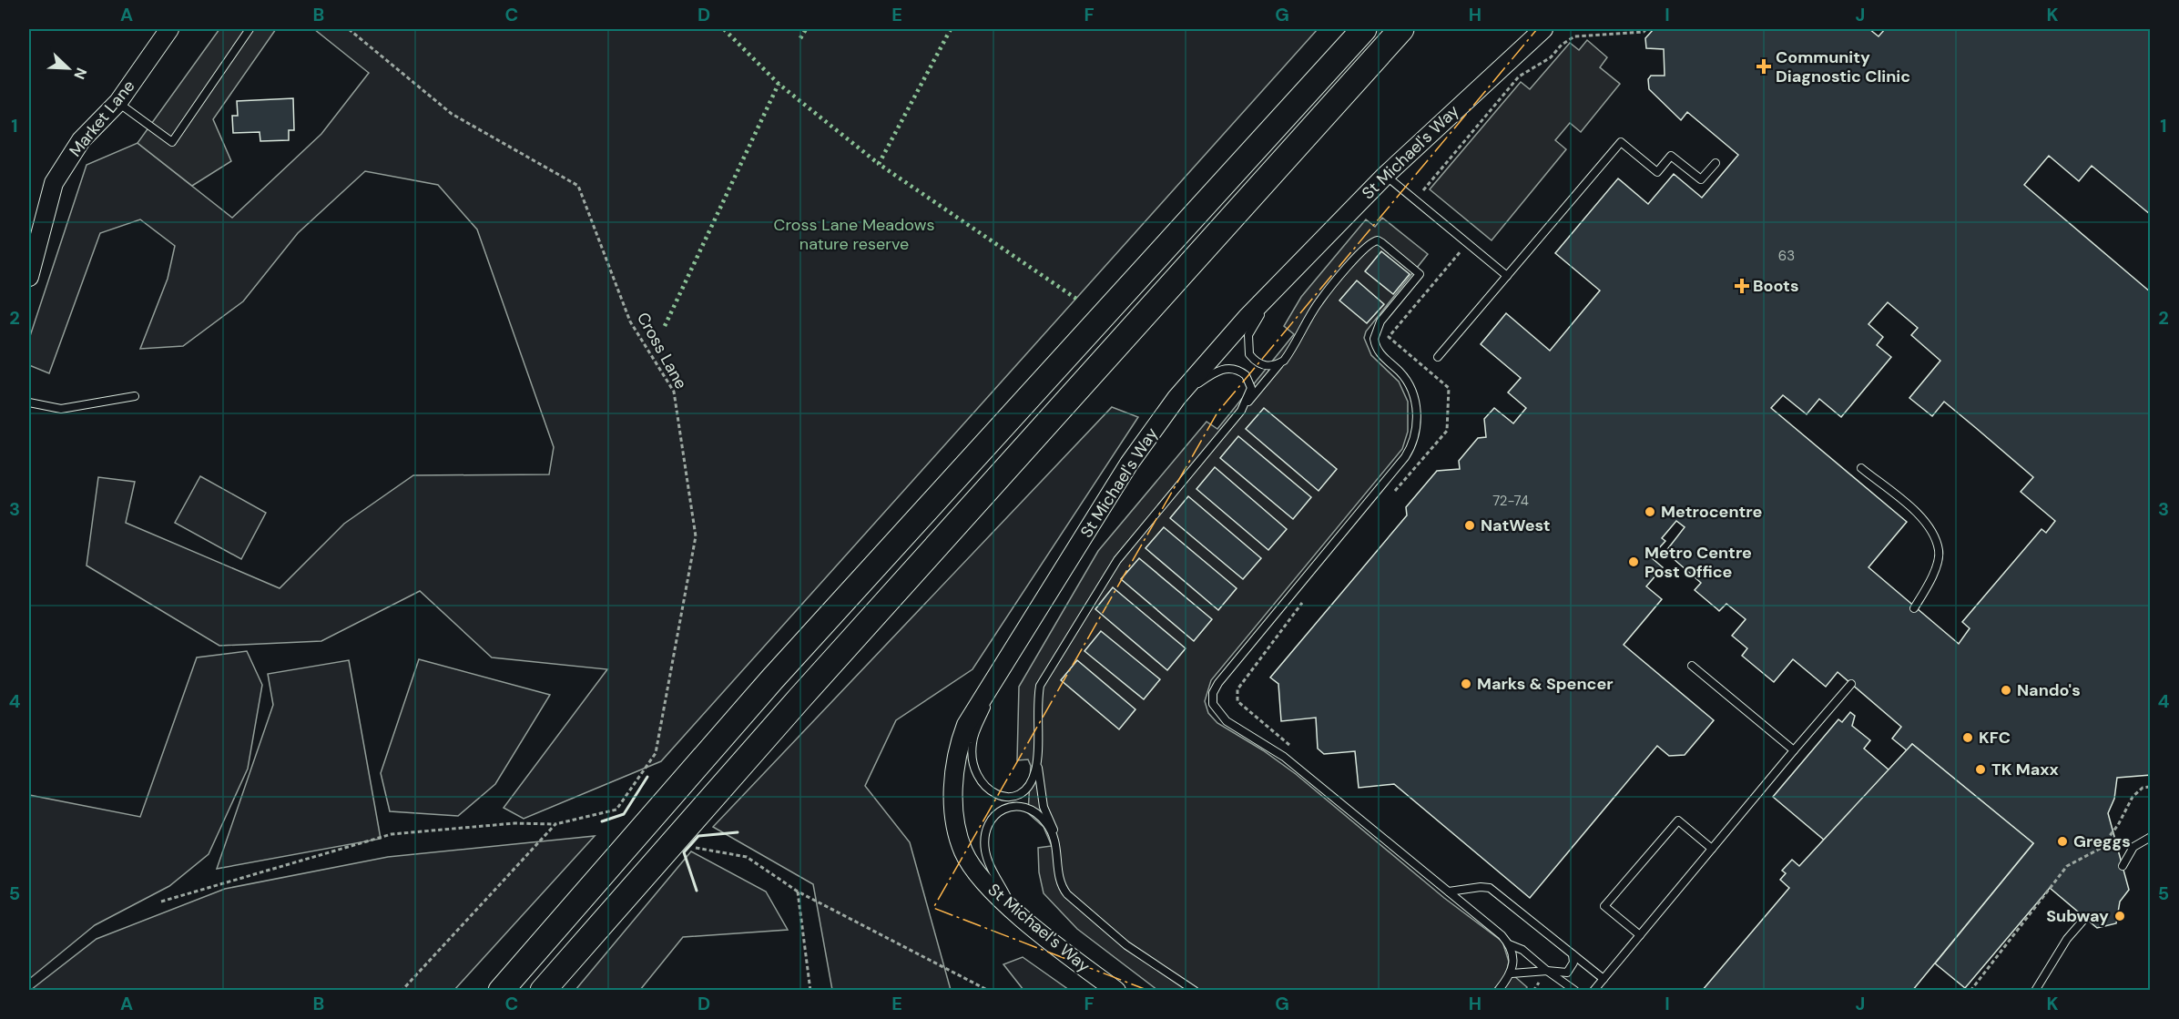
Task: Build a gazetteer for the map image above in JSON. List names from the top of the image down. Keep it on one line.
{"streets":{"street":["Market Lane","St Michael's Way"],"path":["Cross Lane"]},"parks":["Cross Lane Meadows nature reserve"],"places":{"health":["Community Diagnostic Clinic","Boots"],"other":["Metrocentre","NatWest","Metro Centre Post Office","Marks & Spencer","Nando's","KFC","TK Maxx","Greggs","Subway"]},"house_numbers":["63","72-74"],"north":"bottom right","grid":{"columns":["A","B","C","D","E","F","G","H","I","J","K"],"rows":["1","2","3","4","5"]}}
